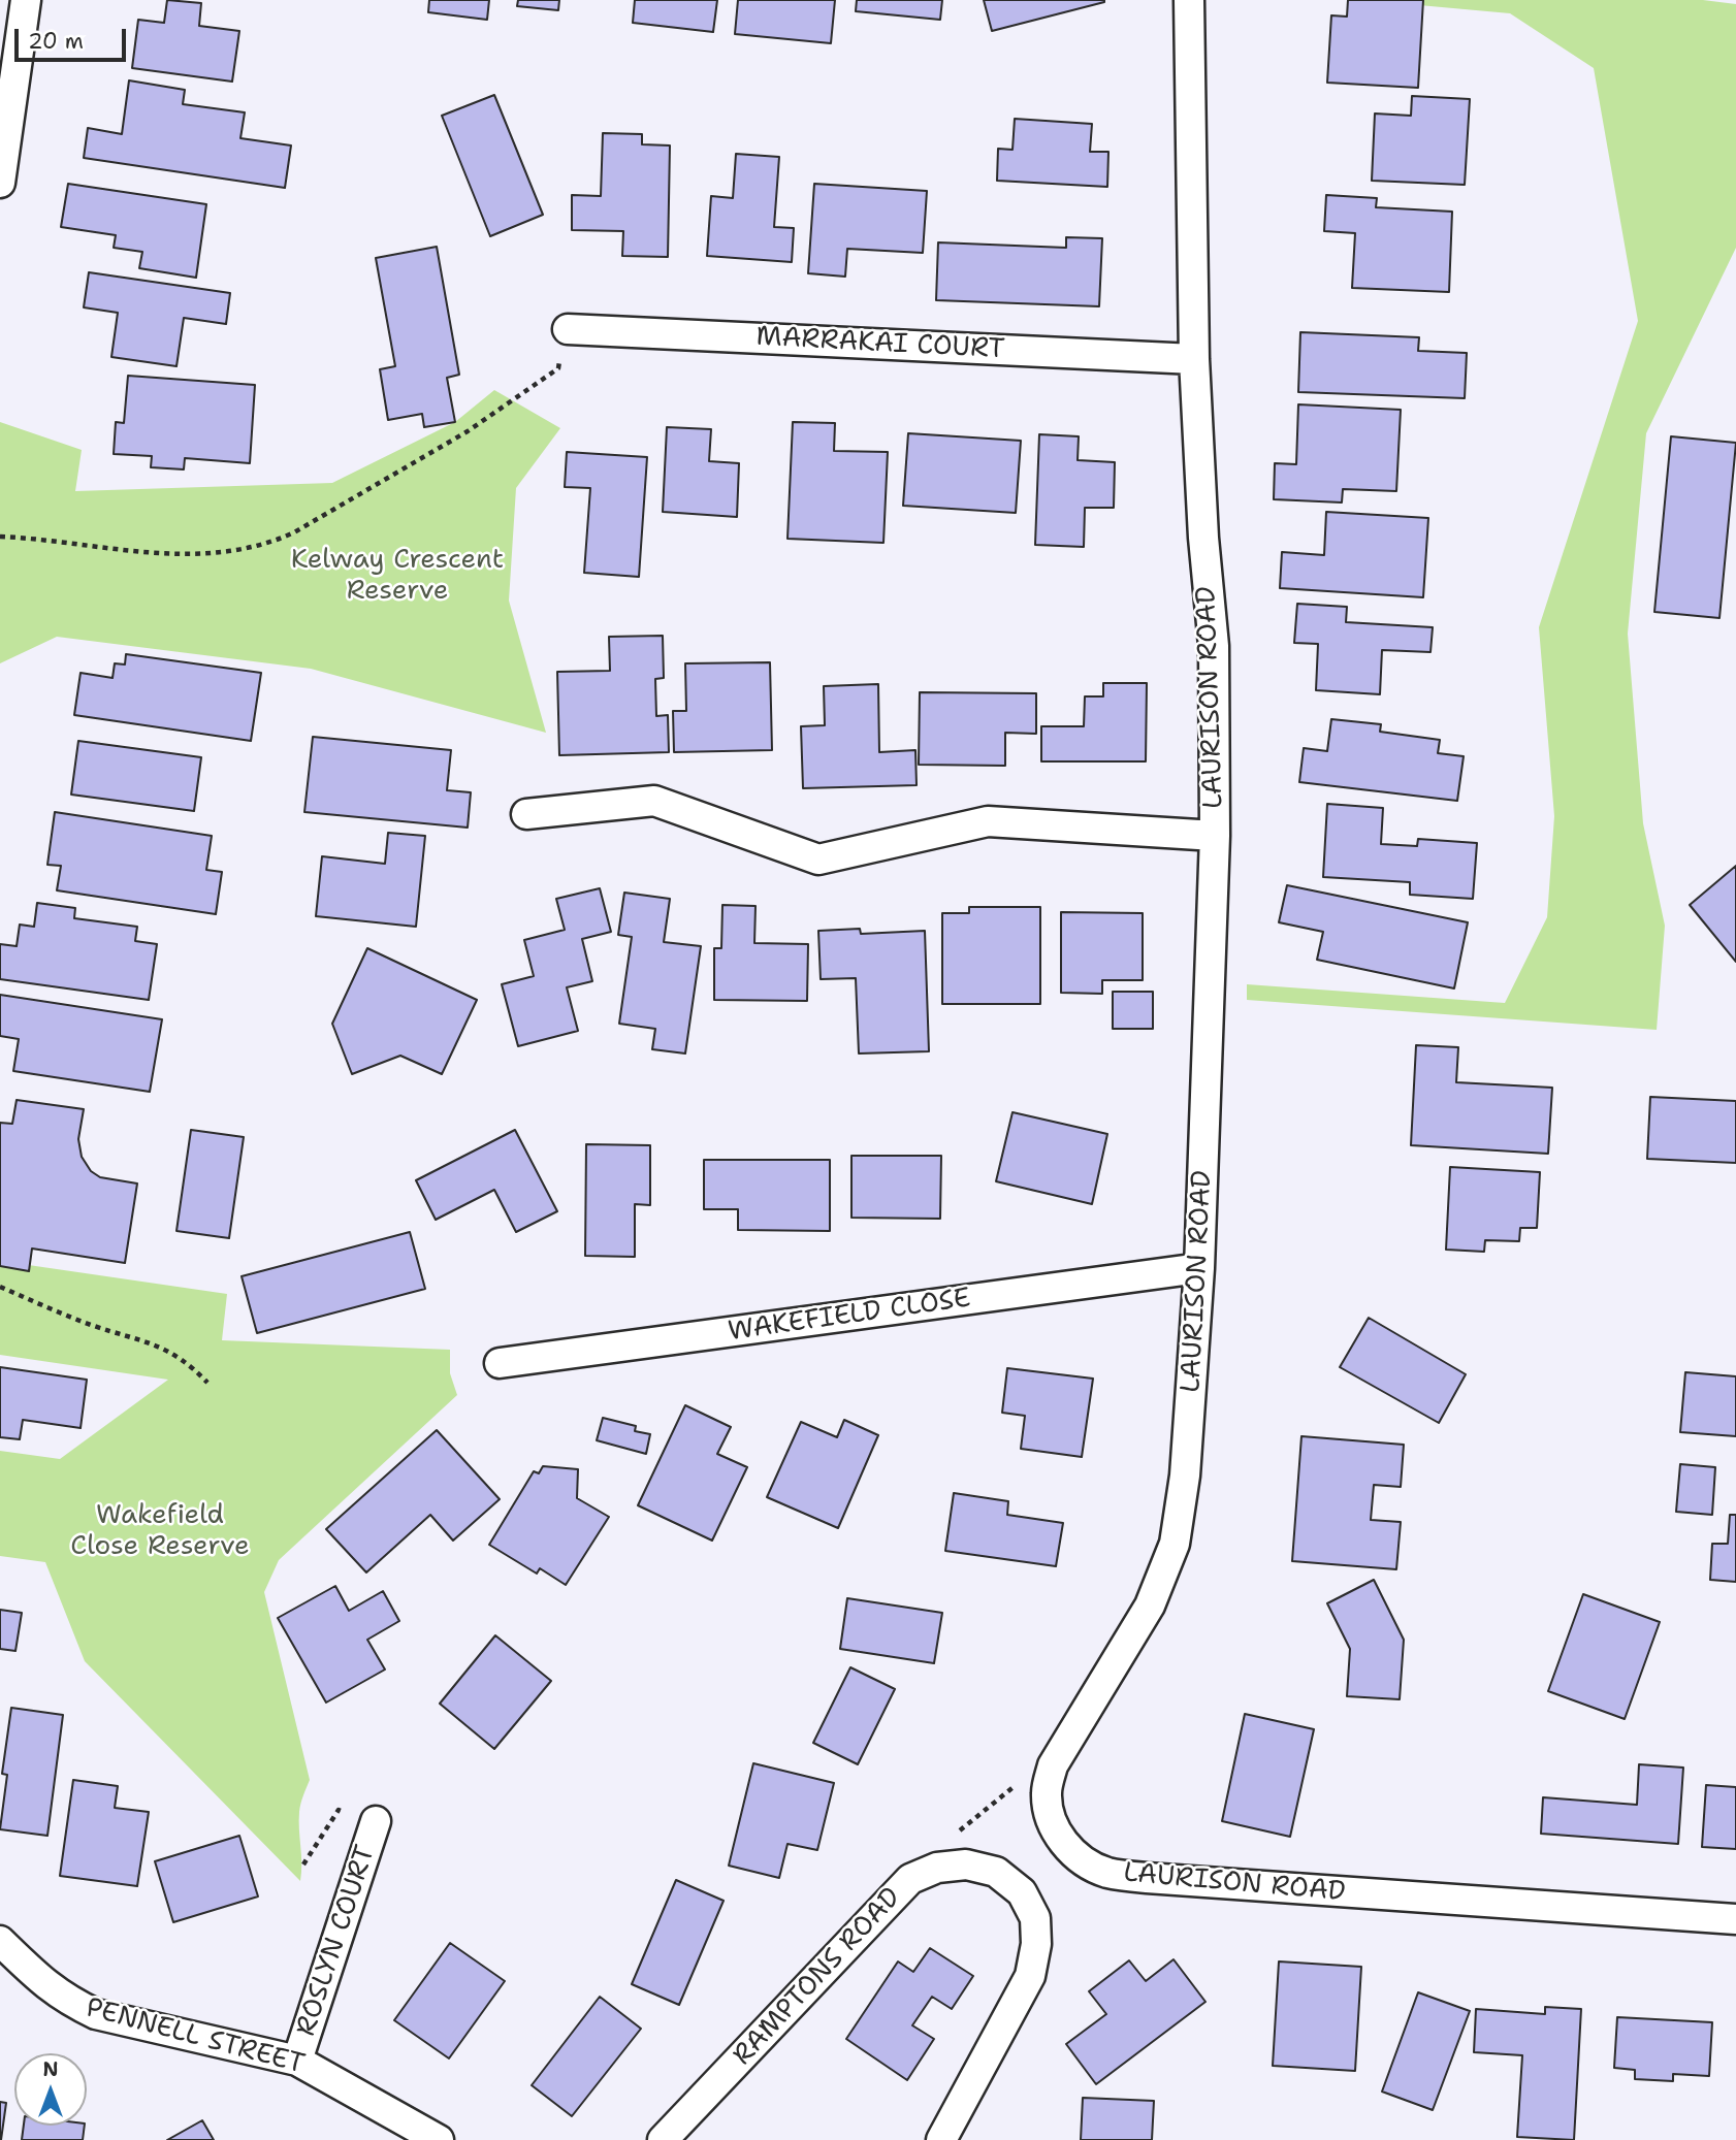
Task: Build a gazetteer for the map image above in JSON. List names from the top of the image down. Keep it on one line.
{"streets":{"street":["MARRAKAI COURT","LAURISON ROAD","WAKEFIELD CLOSE","ROSLYN COURT","RAMPTONS ROAD","PENNELL STREET"]},"crossings":[["MARRAKAI COURT","LAURISON ROAD"],["LAURISON ROAD","WAKEFIELD CLOSE"],["ROSLYN COURT","PENNELL STREET"]],"parks":["Kelway Crescent Reserve","Wakefield Close Reserve"],"scale_bar":"20 m","north":"top"}
